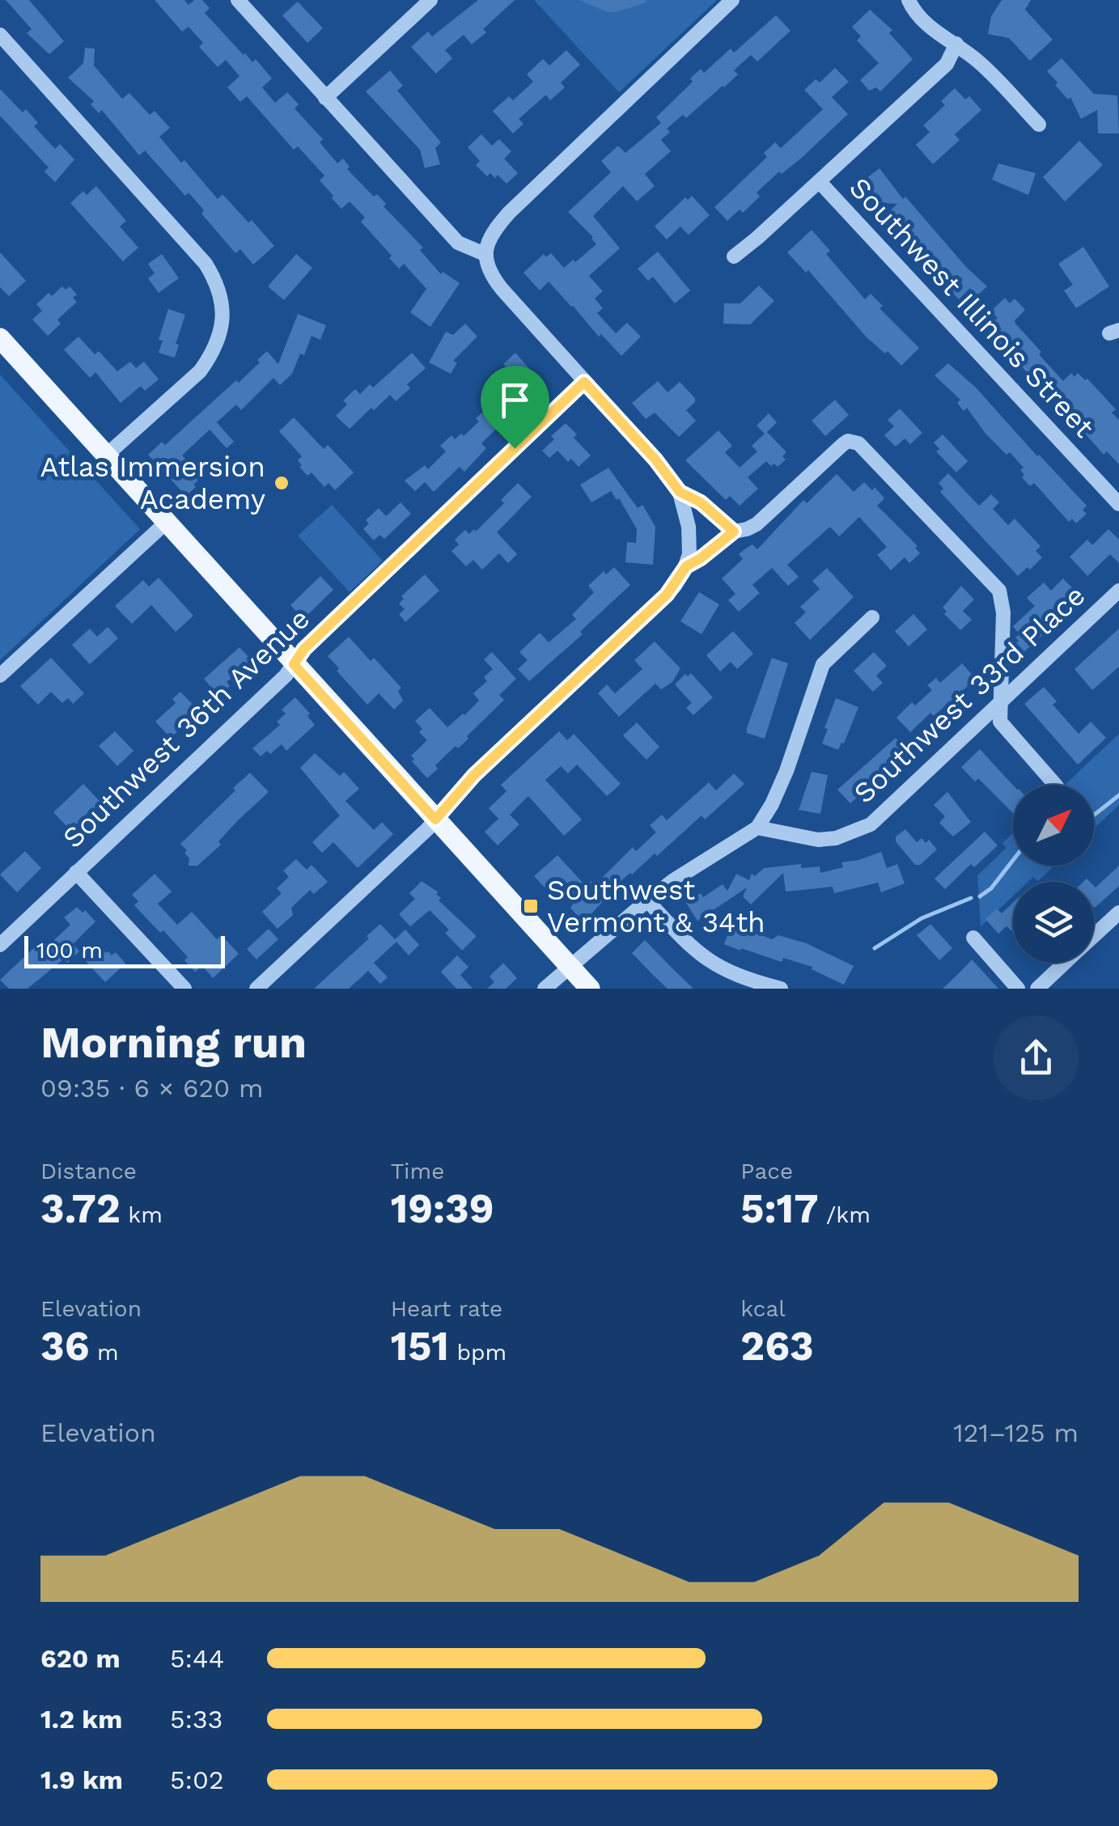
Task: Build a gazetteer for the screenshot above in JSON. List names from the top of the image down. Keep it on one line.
{"streets":{"street":["Southwest Illinois Street","Southwest 33rd Place","Southwest 36th Avenue"]},"places":{"other":["Atlas Immersion Academy"],"transit":["Southwest Vermont & 34th"]},"scale_bar":"100 m","north":"top right","page":{"scale":"100 m","heading":["Morning run","09:35 · 6 × 620 m"],"stats":[["Distance","3.72 km"],["Time","19:39"],["Pace","5:17 /km"],["Elevation","36 m"],["Heart rate","151 bpm"],["kcal","263"]],"chart":["Elevation","121–125 m"],"list":[{"name":"620 m","note":"5:44"},{"name":"1.2 km","note":"5:33"},{"name":"1.9 km","note":"5:02"}]}}
